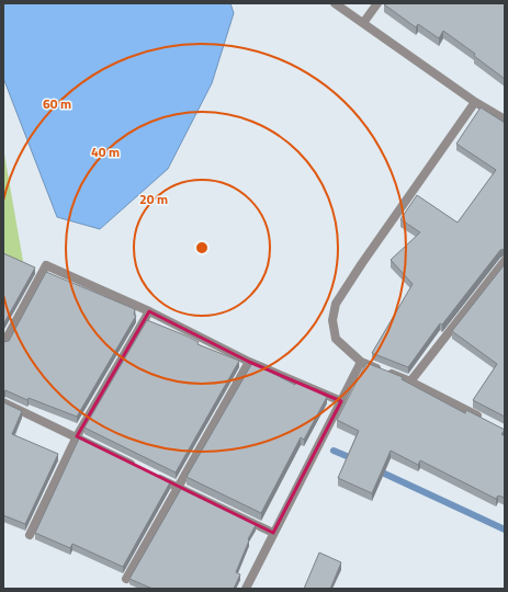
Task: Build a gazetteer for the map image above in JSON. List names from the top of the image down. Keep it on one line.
{"rings":["60 m","40 m","20 m"]}
